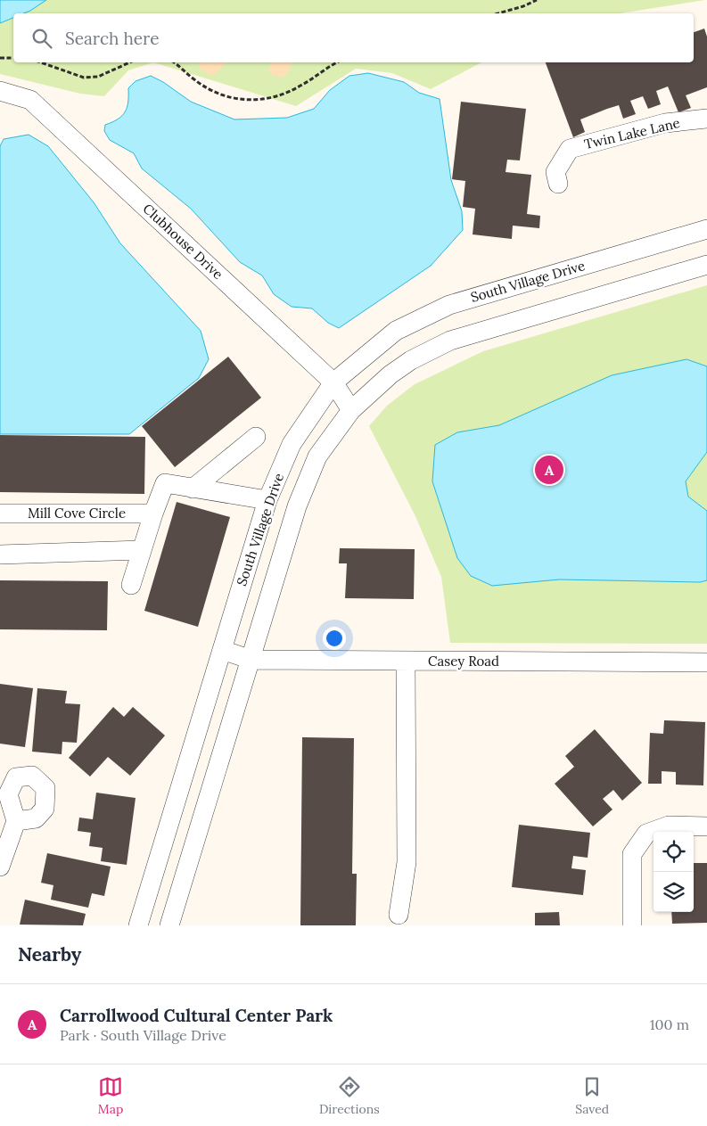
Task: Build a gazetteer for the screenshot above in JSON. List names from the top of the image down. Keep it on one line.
{"streets":{"street":["Twin Lake Lane","Clubhouse Drive","South Village Drive","Mill Cove Circle","Casey Road"]},"crossings":[["Clubhouse Drive","South Village Drive"],["South Village Drive","Casey Road"]],"page":{"search":"Search here","pins":"A","heading":"Nearby","list":[{"mark":"A","name":"Carrollwood Cultural Center Park","note":"Park · South Village Drive","value":"100 m"}],"nav":["Map","Directions","Saved"]}}
